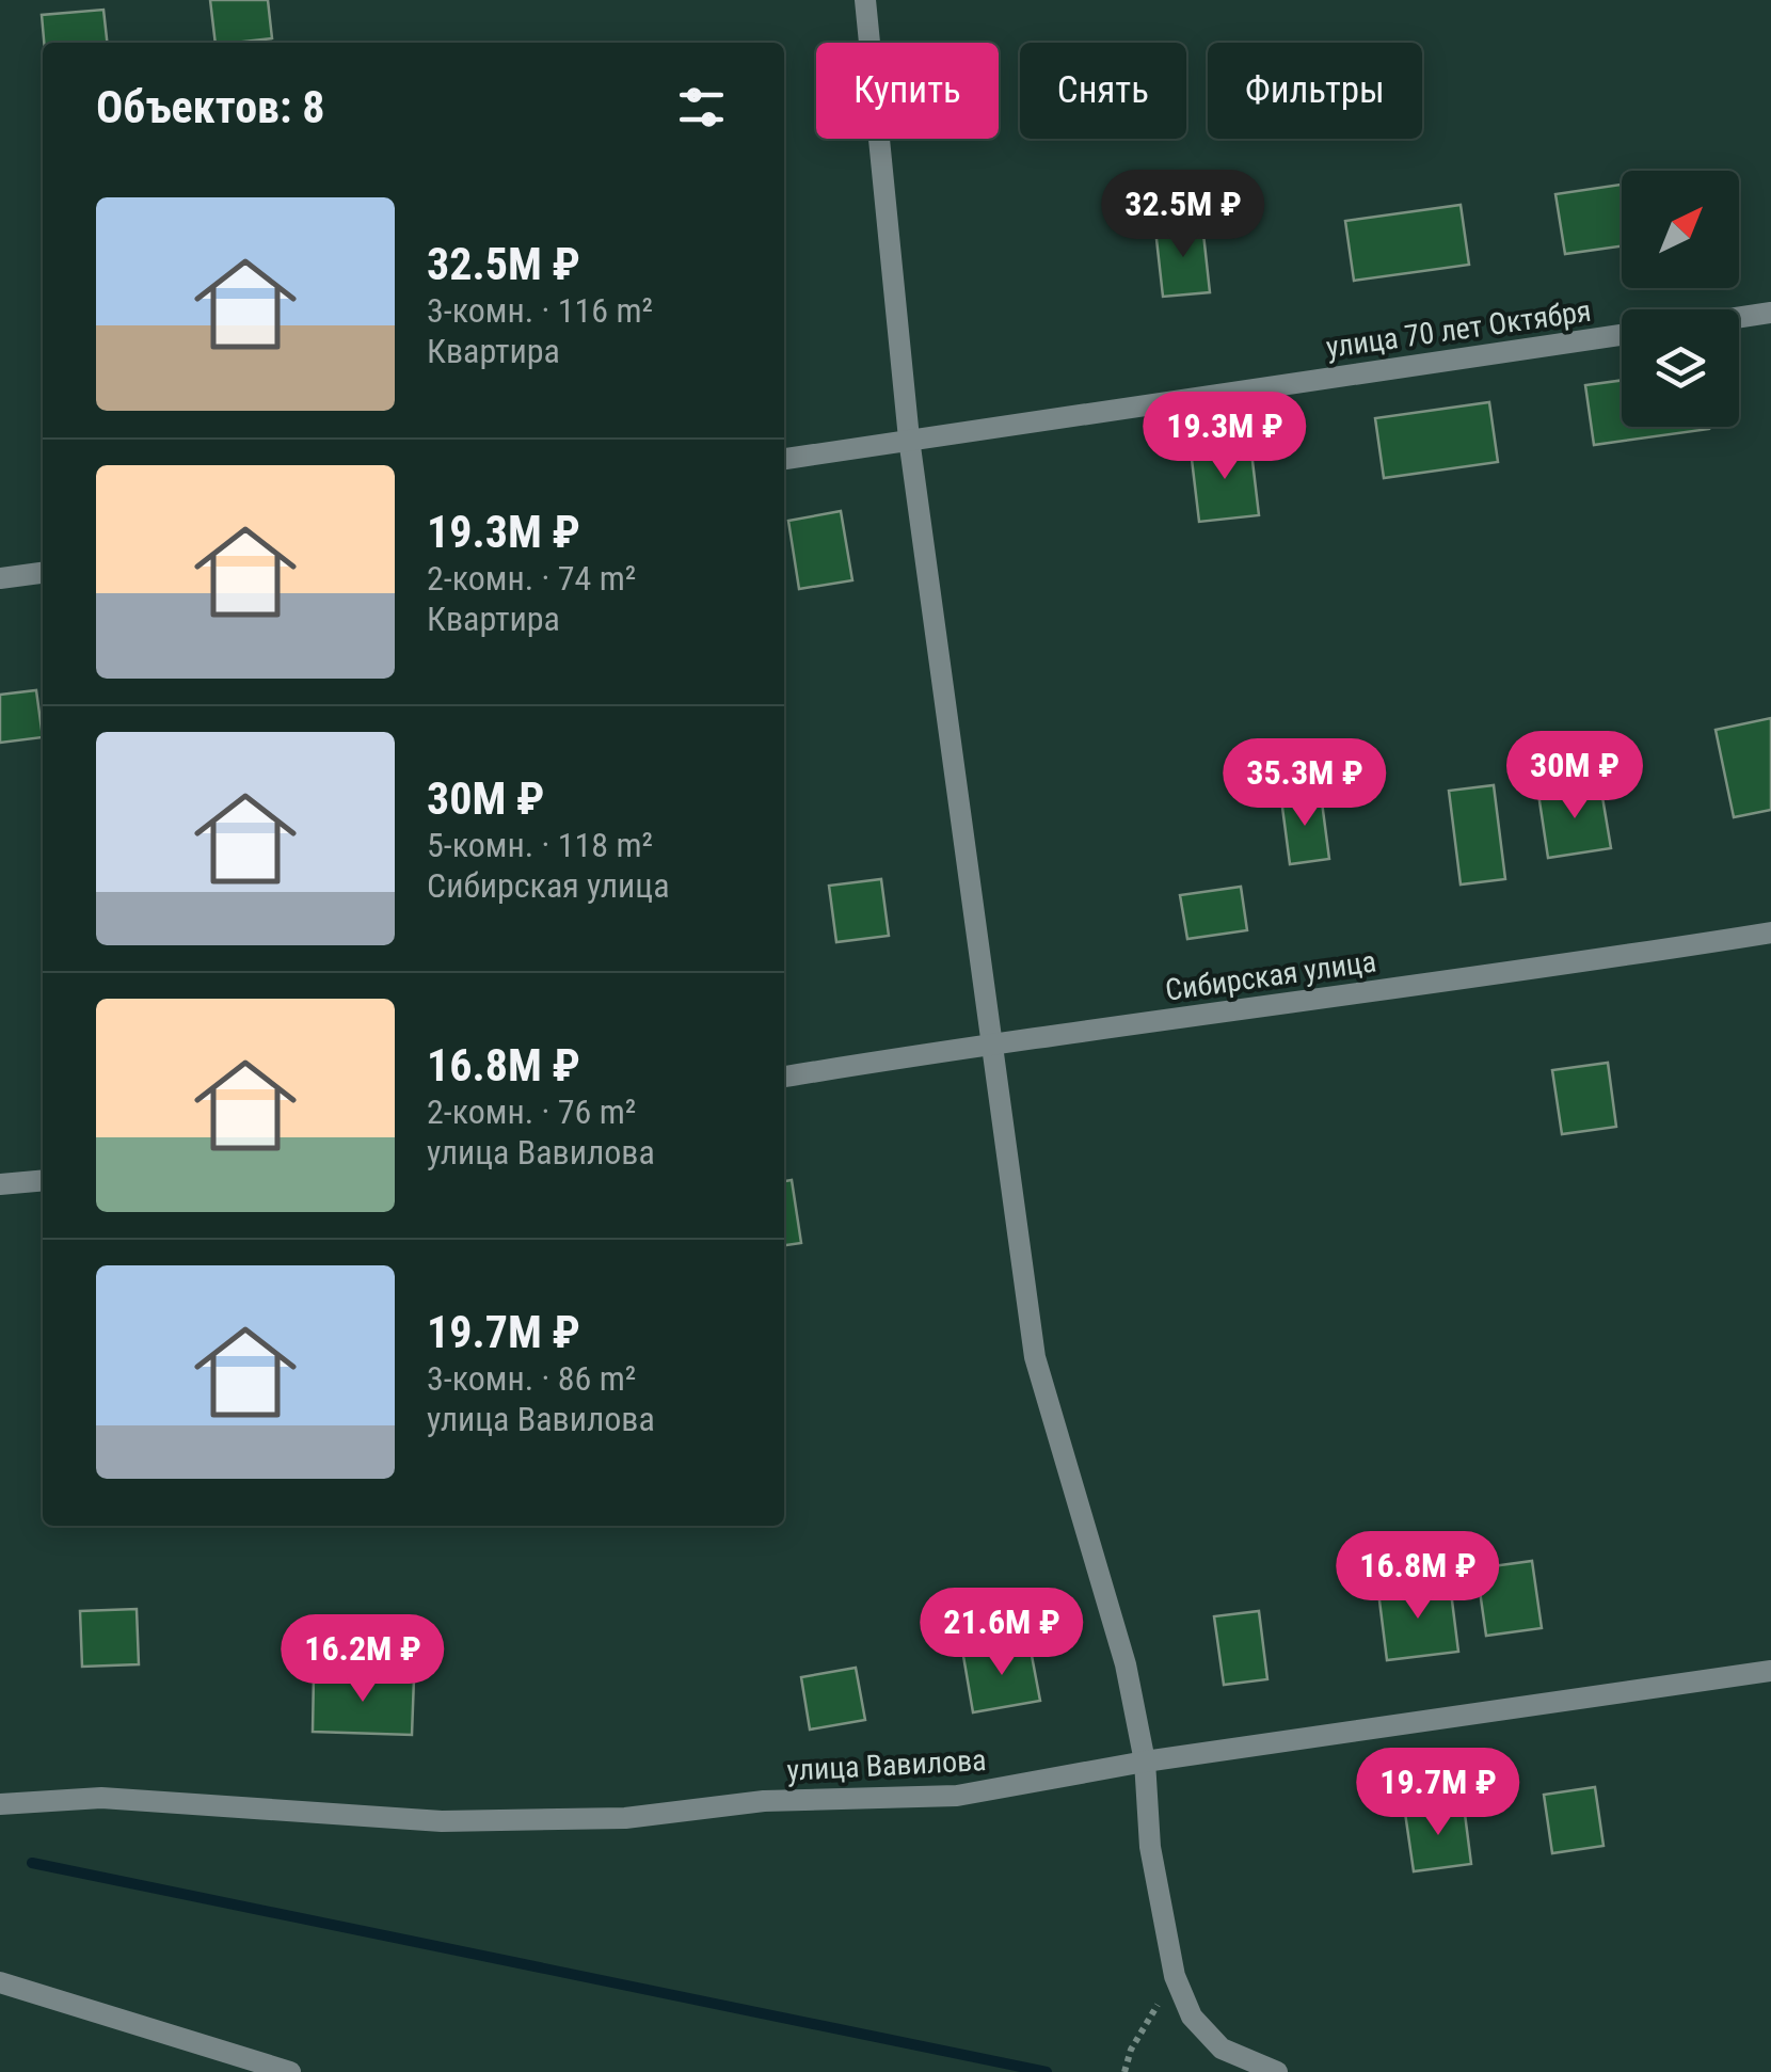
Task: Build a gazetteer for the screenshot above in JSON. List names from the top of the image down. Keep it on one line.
{"streets":{"street":["улица 70 лет Октября","Сибирская улица","улица Вавилова"]},"north":"top right","page":{"chip":["Купить","Снять","Фильтры"],"heading":"Объектов: 8","price":["32.5M ₽","19.3M ₽","30M ₽","35.3M ₽","16.8M ₽","21.6M ₽","16.2M ₽","19.7M ₽"],"list":[{"name":"32.5M ₽","note":"3-комн. · 116 m² · Квартира"},{"name":"19.3M ₽","note":"2-комн. · 74 m² · Квартира"},{"name":"30M ₽","note":"5-комн. · 118 m² · Сибирская улица"},{"name":"16.8M ₽","note":"2-комн. · 76 m² · улица Вавилова"},{"name":"19.7M ₽","note":"3-комн. · 86 m² · улица Вавилова"}]}}
